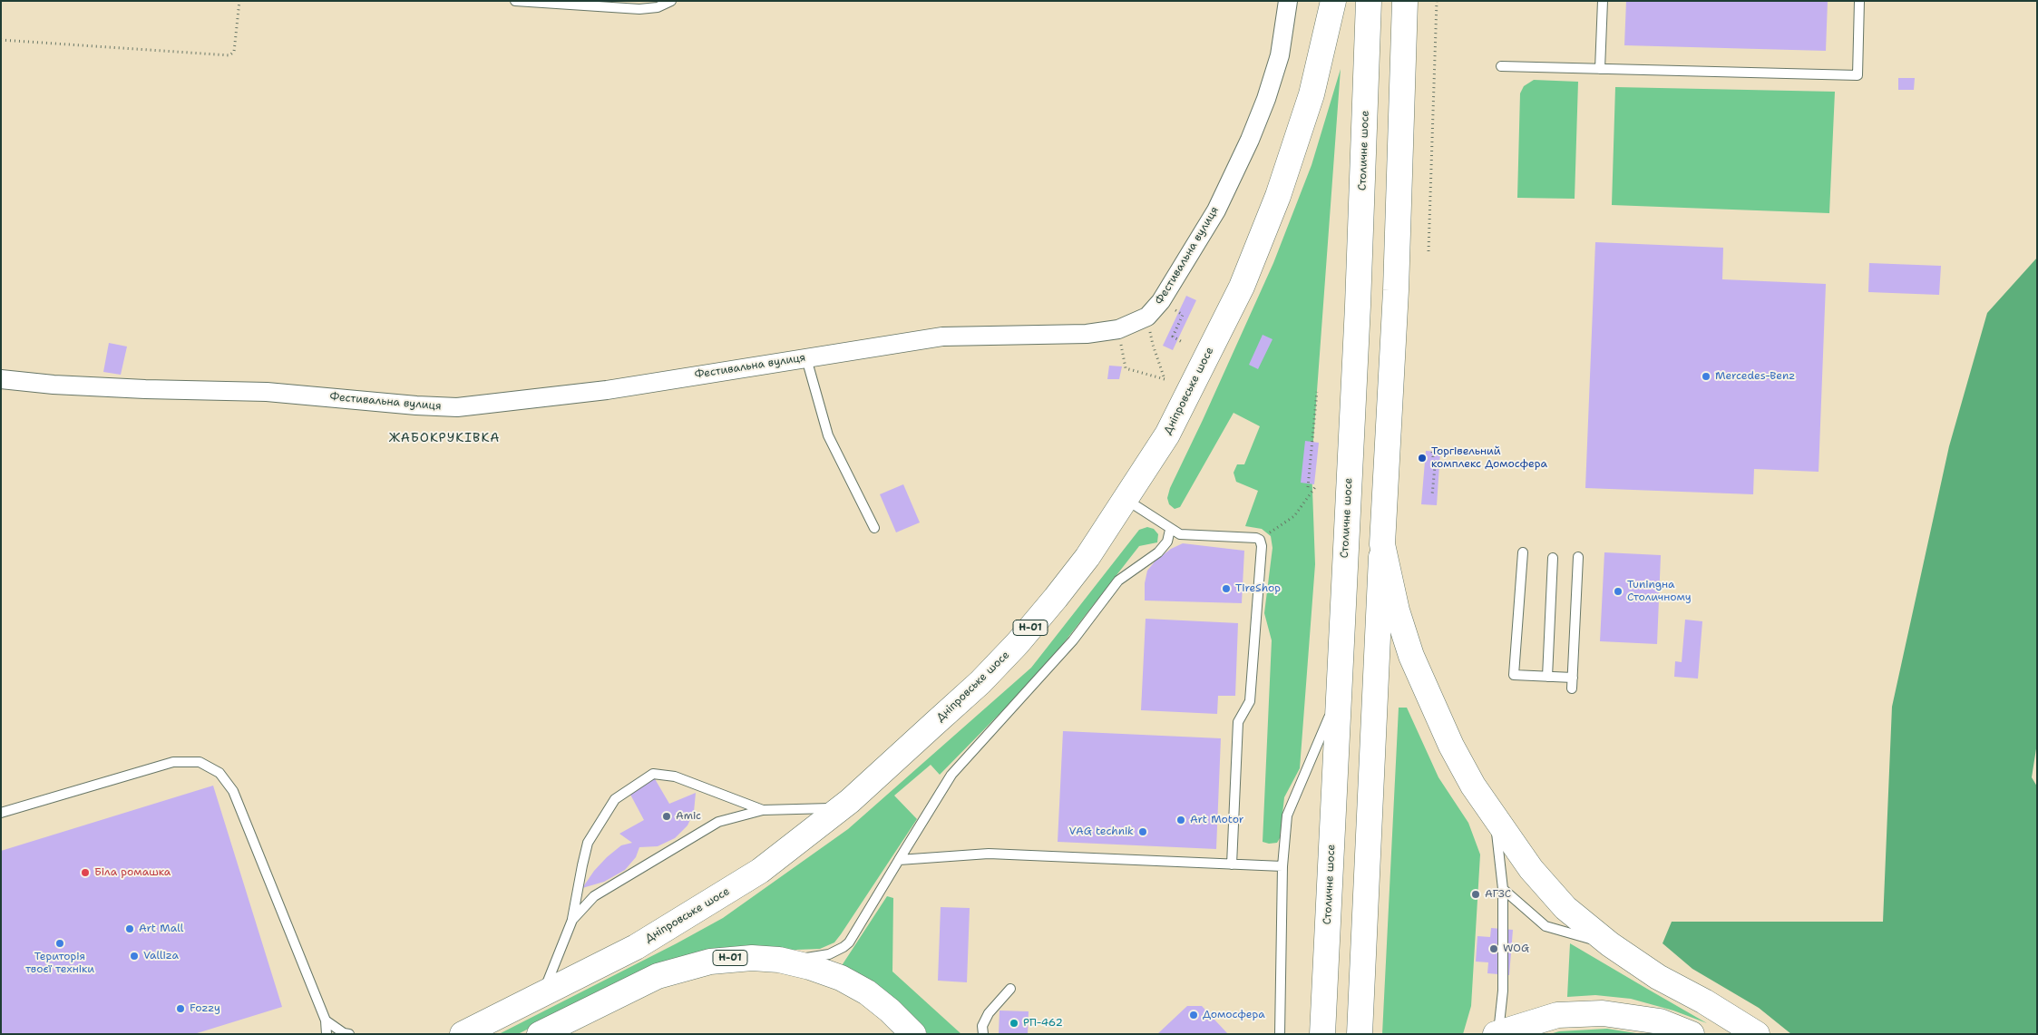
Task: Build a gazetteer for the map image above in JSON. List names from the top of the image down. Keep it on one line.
{"streets":{"main road":["Столичне шосе","Дніпровське шосе","Н-01"],"street":["Фестивальна вулиця"]},"districts":["ЖАБОКРУКІВКА"],"places":["Mercedes-Benz","Торгівельний комплекс Домосфера","TireShop","Tuningна Столичному","Amic","Art Motor","VAG technik","Біла ромашка","АГЗС","Art Mall","Територія твоєї техніки","WOG","Valliza","Fozzy","Домосфера","РП-462"]}
